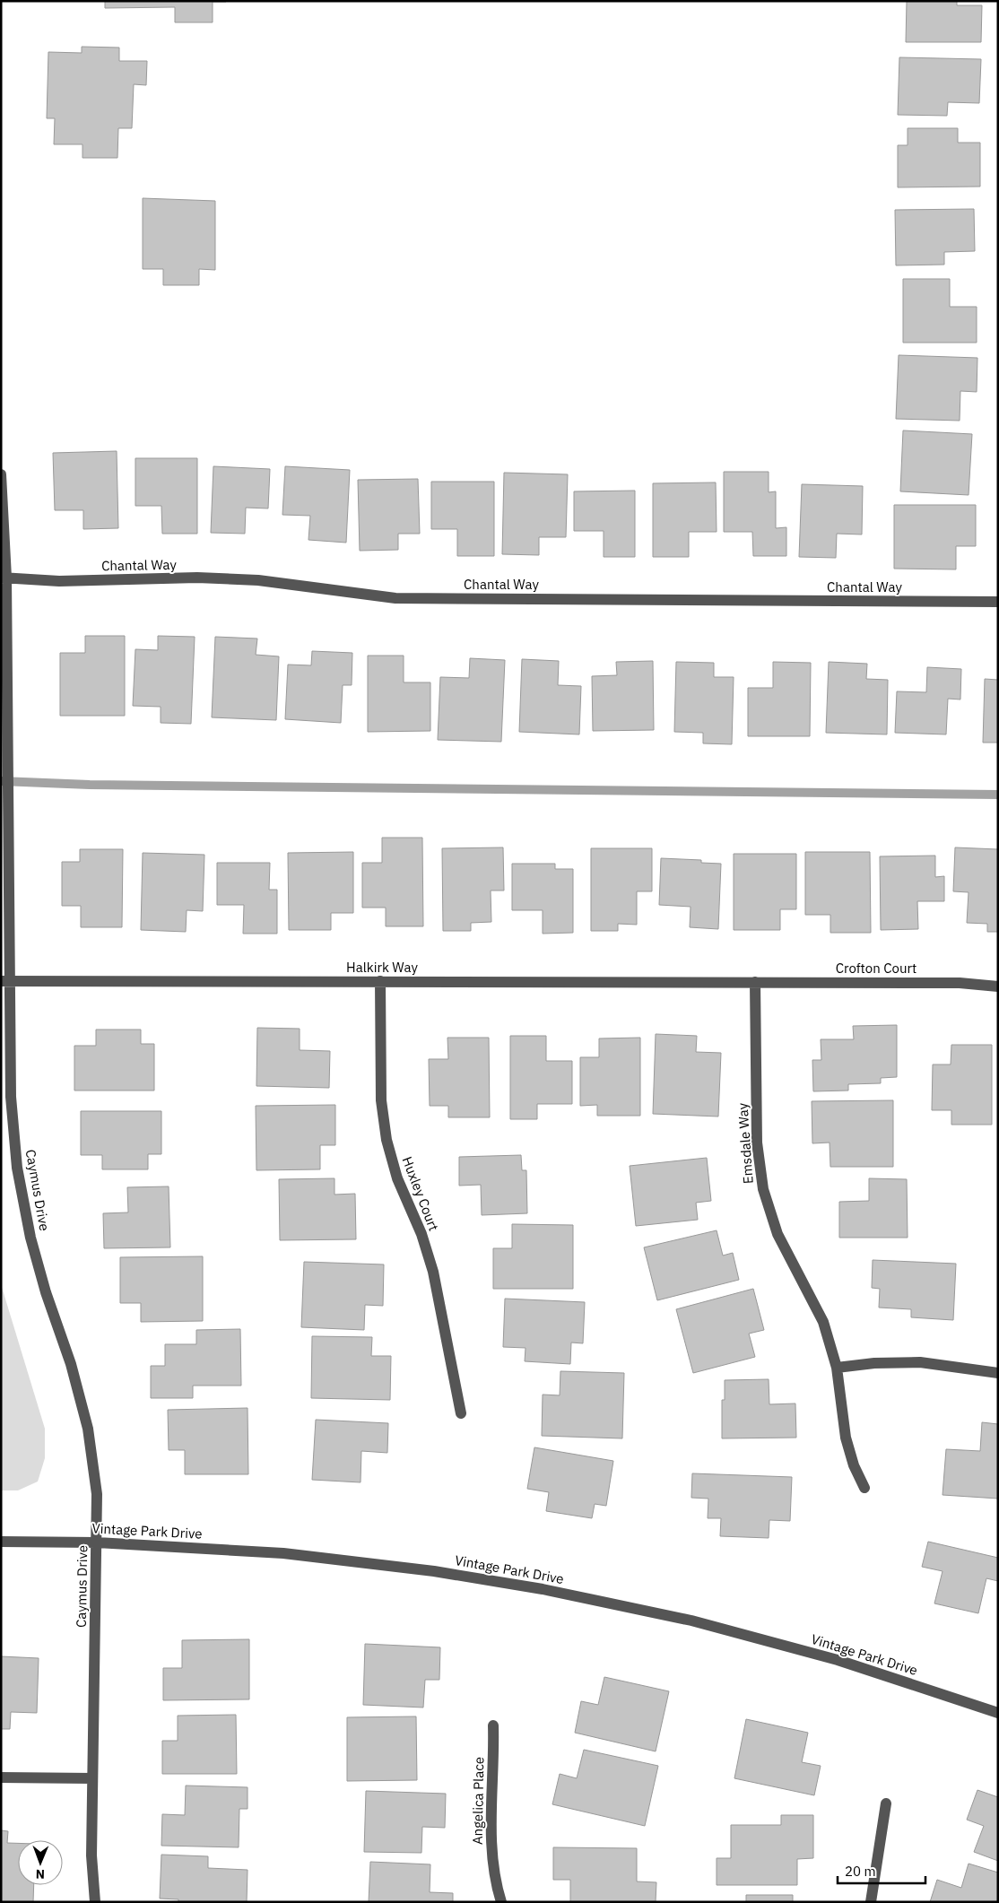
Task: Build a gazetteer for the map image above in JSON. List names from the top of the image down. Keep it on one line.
{"streets":{"street":["Chantal Way","Halkirk Way","Crofton Court","Emsdale Way","Caymus Drive","Huxley Court","Vintage Park Drive","Angelica Place"]},"crossings":[["Chantal Way","Caymus Drive"],["Halkirk Way","Crofton Court"],["Halkirk Way","Emsdale Way"],["Halkirk Way","Caymus Drive"],["Halkirk Way","Huxley Court"],["Crofton Court","Emsdale Way"],["Caymus Drive","Vintage Park Drive"]],"scale_bar":"20 m","north":"bottom"}
